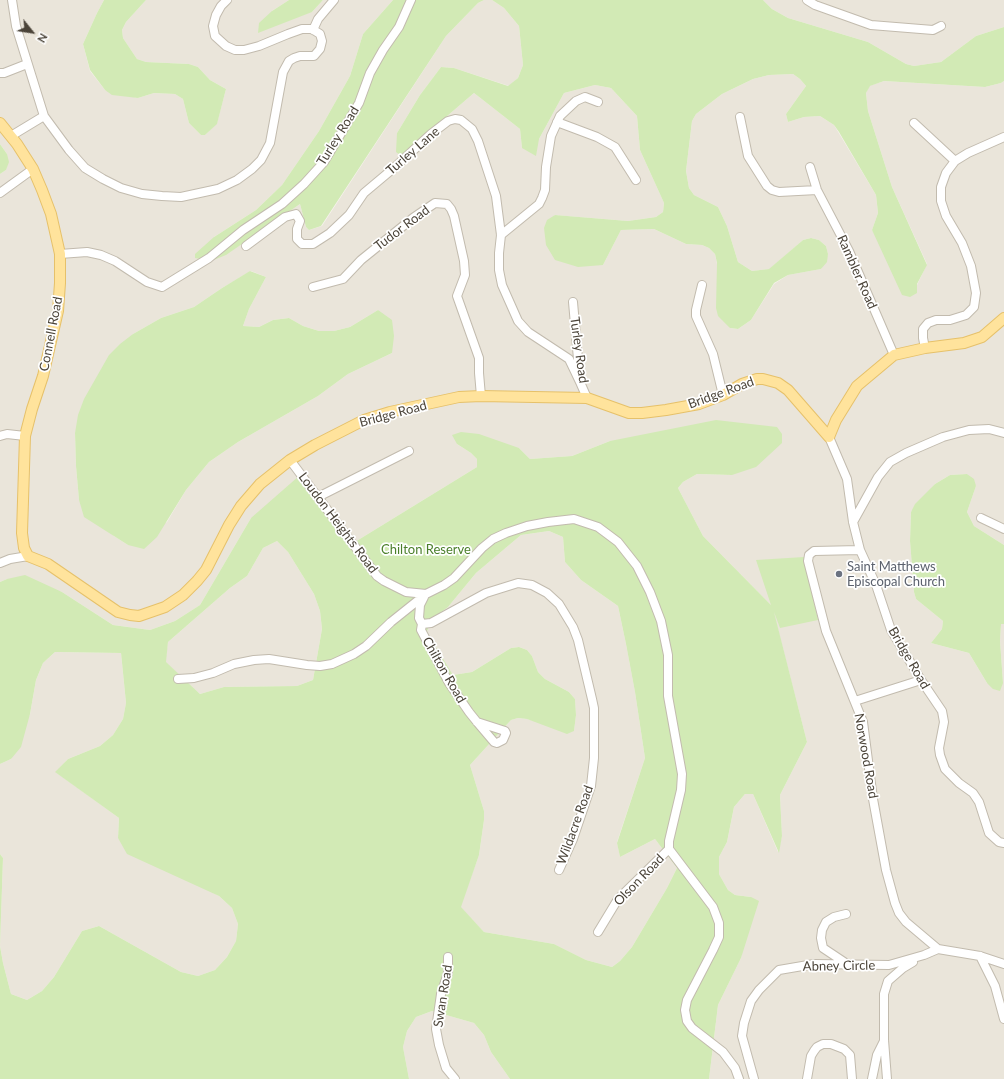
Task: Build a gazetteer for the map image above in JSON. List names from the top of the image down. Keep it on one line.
{"streets":{"main road":["Connell Road","Bridge Road","Loudon Heights Road"],"street":["Turley Road","Turley Lane","Tudor Road","Rambler Road","Chilton Road","Norwood Road","Wildacre Road","Olson Road","Abney Circle","Swan Road"]},"crossings":[["Turley Road","Turley Lane"],["Turley Road","Connell Road"],["Turley Road","Bridge Road"],["Tudor Road","Bridge Road"],["Connell Road","Loudon Heights Road"],["Bridge Road","Loudon Heights Road"],["Bridge Road","Norwood Road"],["Loudon Heights Road","Chilton Road"],["Loudon Heights Road","Olson Road"],["Chilton Road","Wildacre Road"],["Norwood Road","Abney Circle"]],"parks":["Chilton Reserve"],"places":["Saint Matthews Episcopal Church"],"north":"bottom right"}
